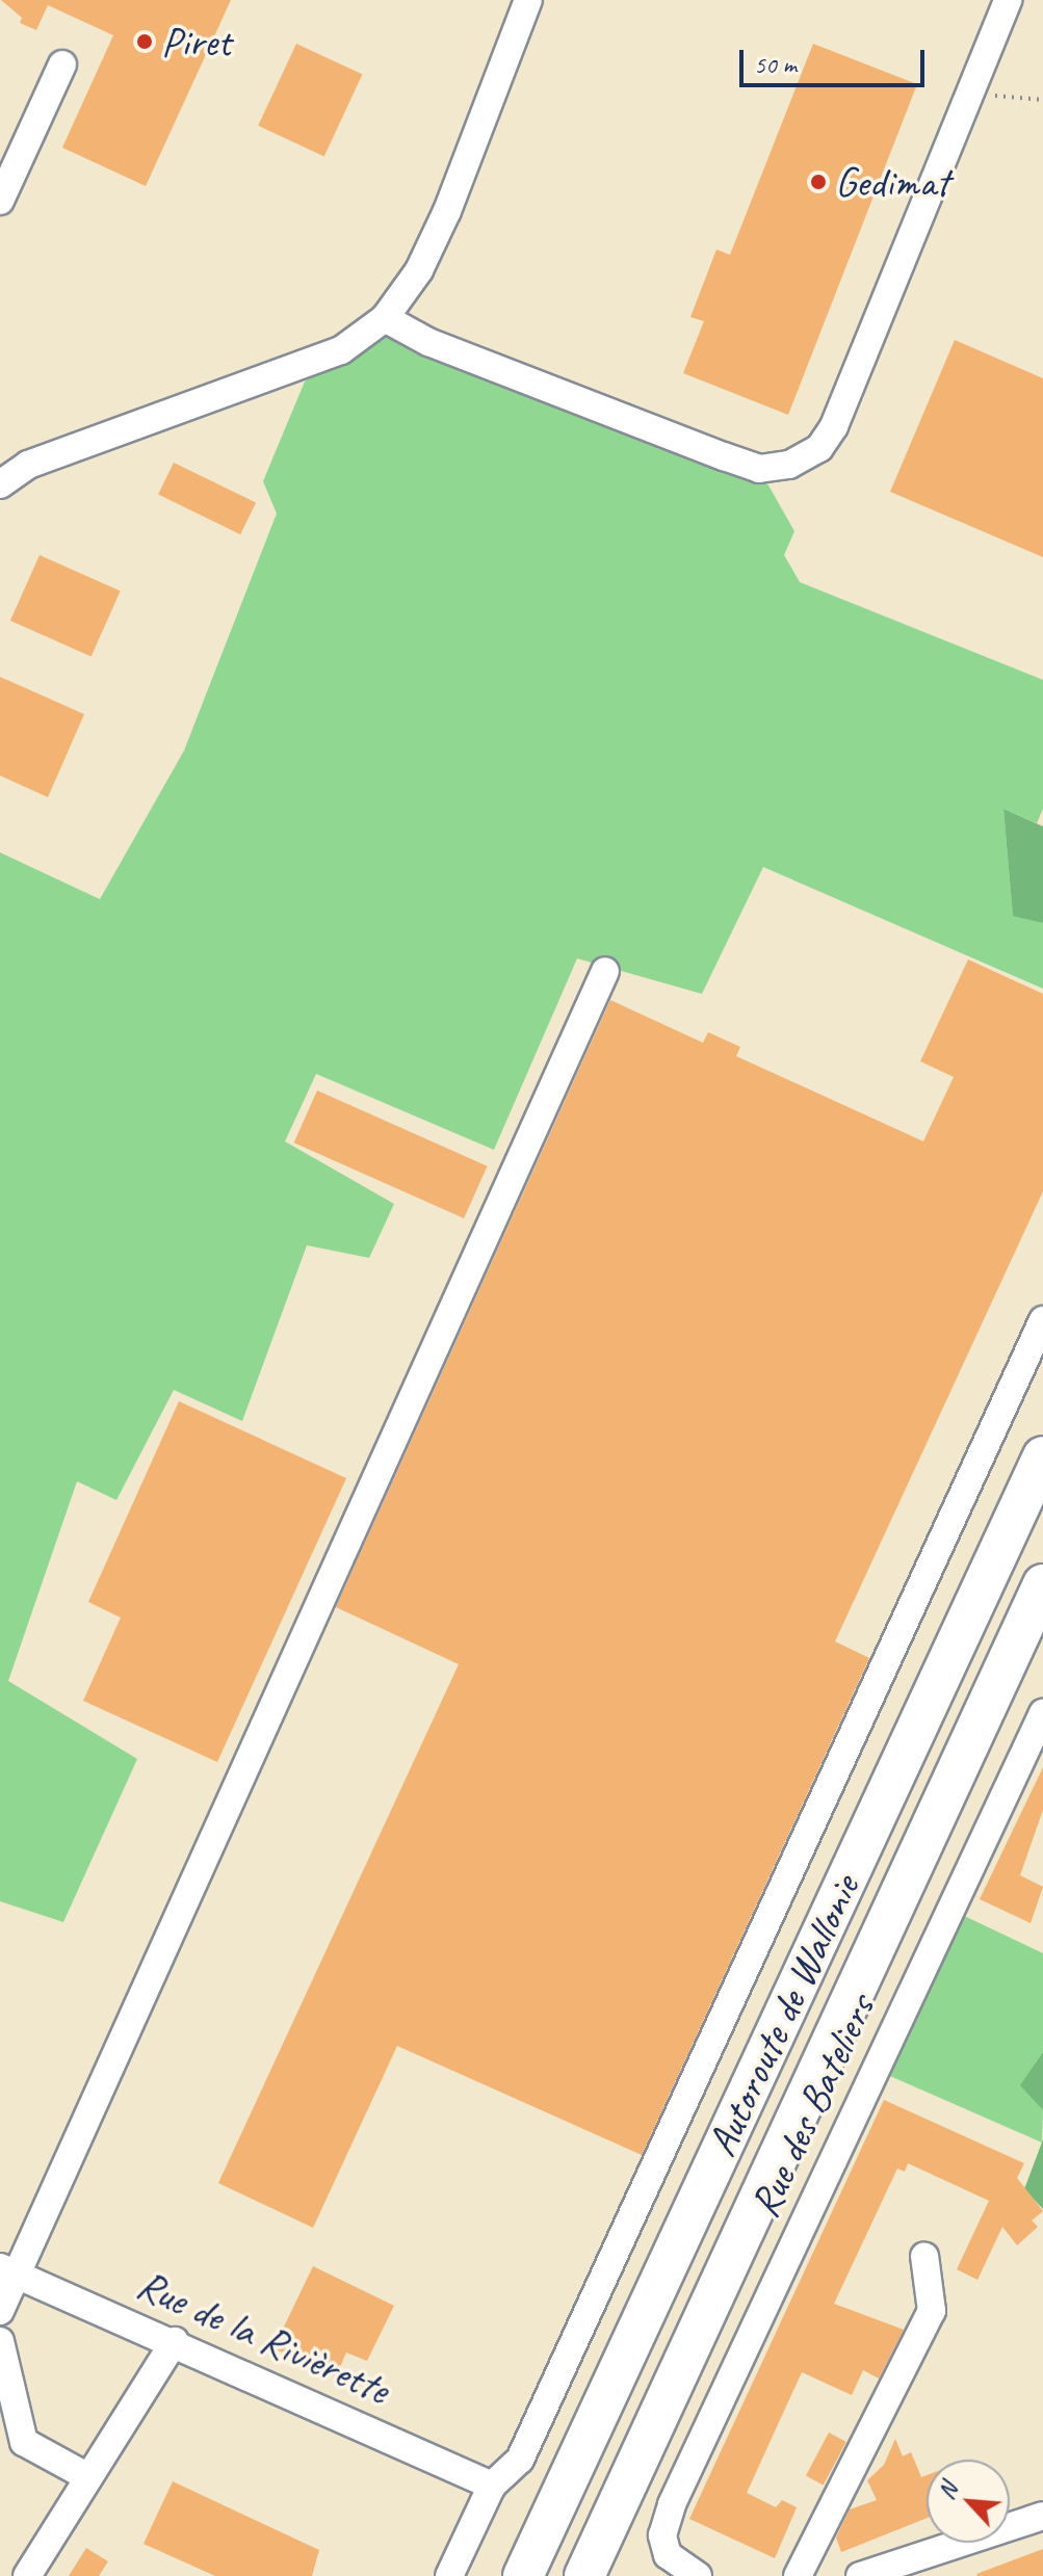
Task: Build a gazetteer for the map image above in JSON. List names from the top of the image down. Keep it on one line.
{"streets":{"highway":["Autoroute de Wallonie"],"street":["Rue des Bateliers","Rue de la Rivièrette"]},"places":["Piret","Gedimat"],"scale_bar":"50 m","north":"top left"}
